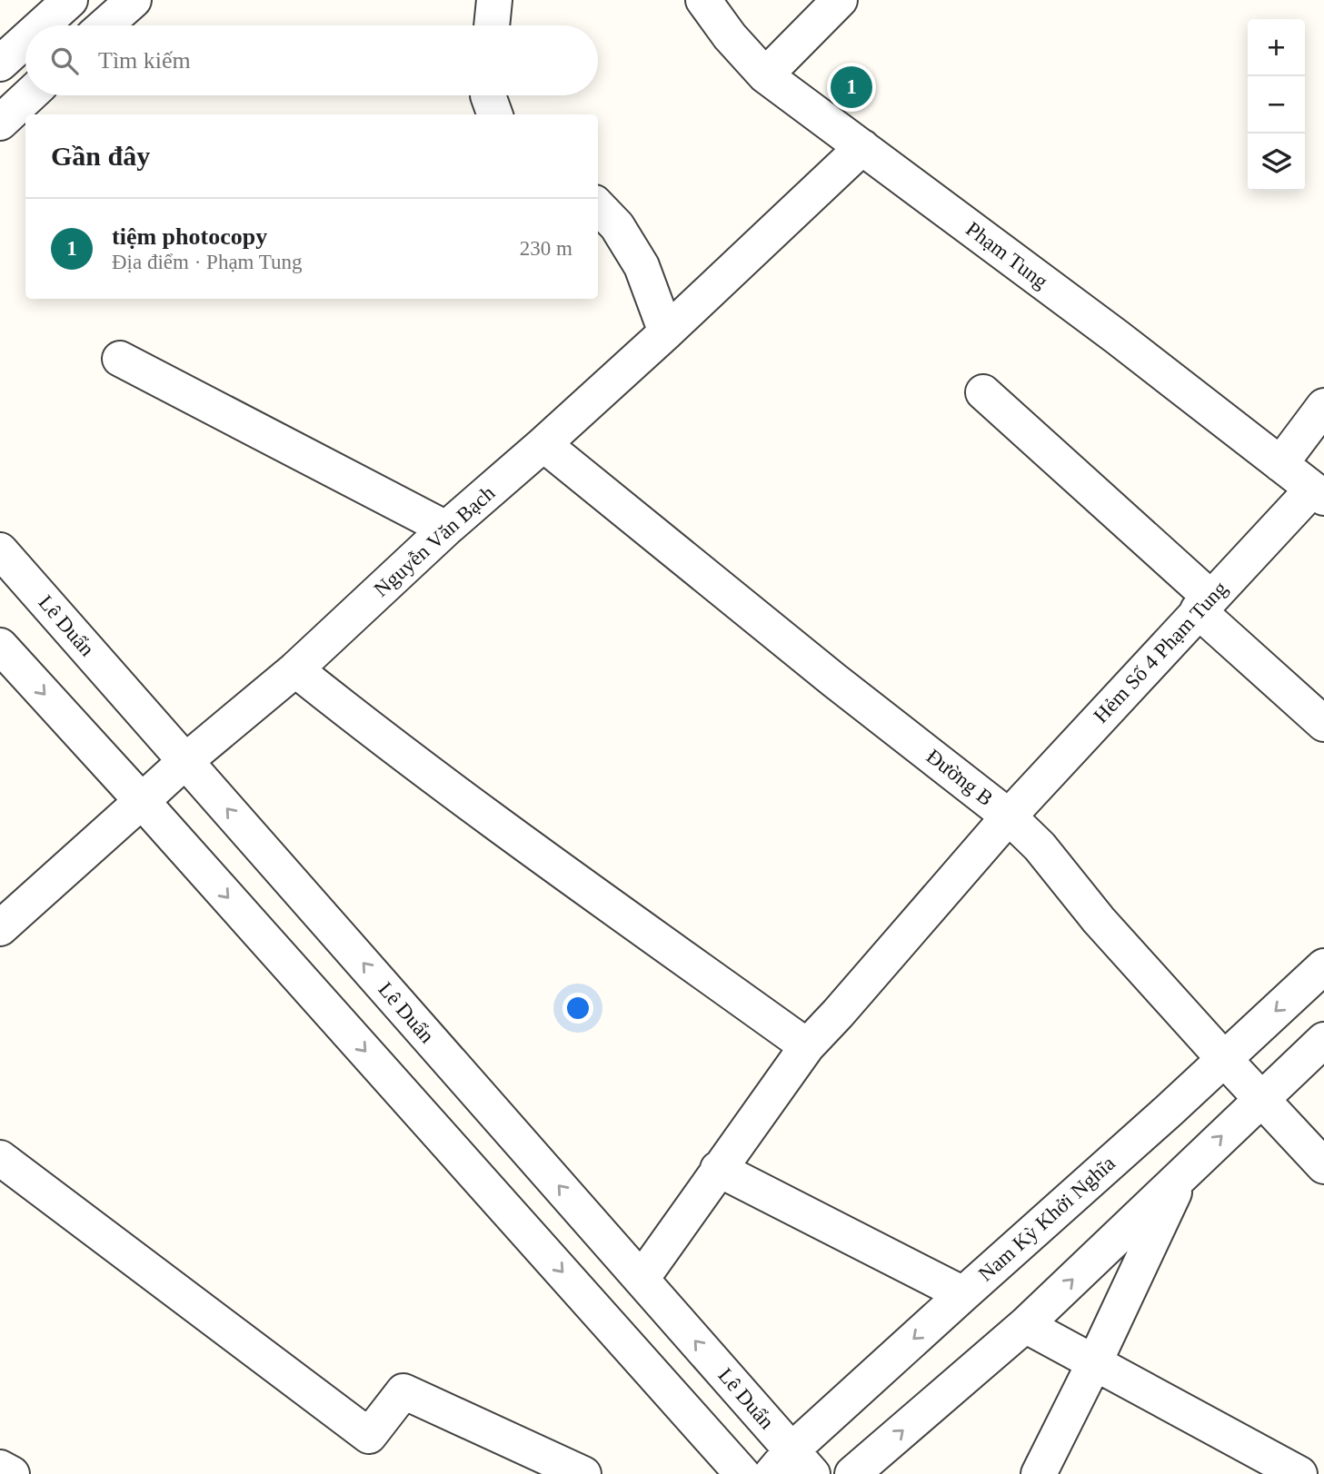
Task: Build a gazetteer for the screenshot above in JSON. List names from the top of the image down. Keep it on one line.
{"streets":{"street":["Phạm Tung","Nguyễn Văn Bạch","Lê Duẩn","Hẻm Số 4 Phạm Tung","Đường B","Nam Kỳ Khởi Nghĩa"]},"crossings":[["Phạm Tung","Nguyễn Văn Bạch"],["Phạm Tung","Hẻm Số 4 Phạm Tung"],["Nguyễn Văn Bạch","Lê Duẩn"],["Nguyễn Văn Bạch","Đường B"],["Lê Duẩn","Hẻm Số 4 Phạm Tung"],["Lê Duẩn","Nam Kỳ Khởi Nghĩa"],["Hẻm Số 4 Phạm Tung","Đường B"],["Đường B","Nam Kỳ Khởi Nghĩa"]],"page":{"map_buttons":["+","−"],"search":"Tìm kiếm","pins":"1","heading":"Gần đây","list":[{"mark":"1","name":"tiệm photocopy","note":"Địa điểm · Phạm Tung","value":"230 m"}]}}
